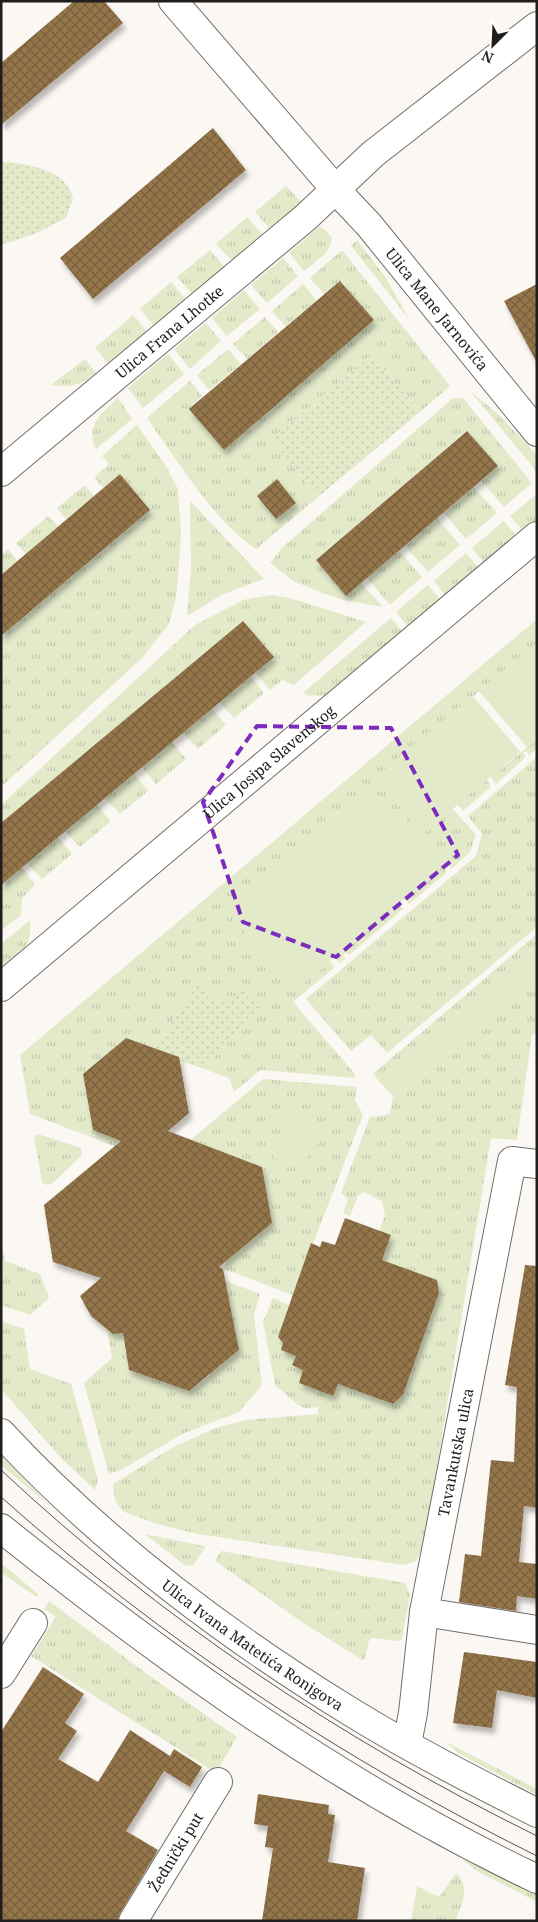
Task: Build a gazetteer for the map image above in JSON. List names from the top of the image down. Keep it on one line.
{"streets":{"street":["Ulica Mane Jarnovića","Ulica Frana Lhotke","Ulica Josipa Slavenskog","Tavankutska ulica","Ulica Ivana Matetića Ronjgova","Žednički put"]},"crossings":[["Ulica Mane Jarnovića","Ulica Frana Lhotke"],["Tavankutska ulica","Ulica Ivana Matetića Ronjgova"]],"north":"bottom left"}
